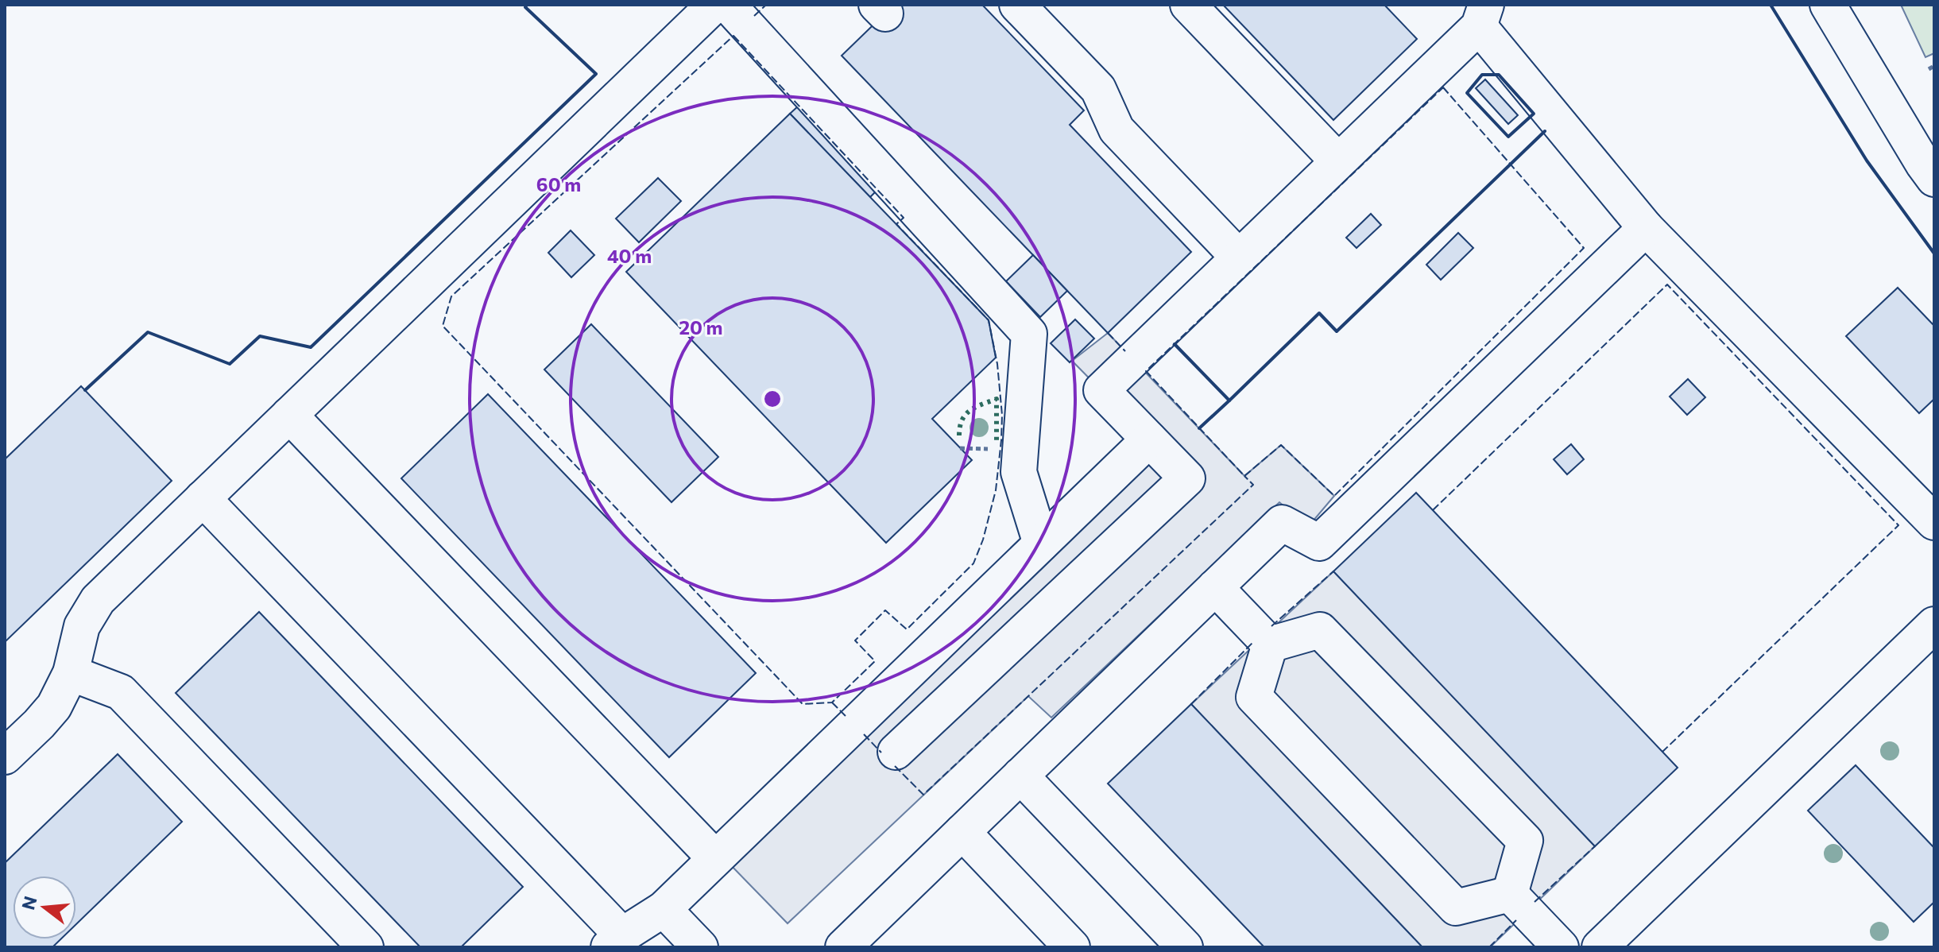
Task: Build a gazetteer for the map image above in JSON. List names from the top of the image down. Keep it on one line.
{"north":"left","rings":["60 m","40 m","20 m"]}
